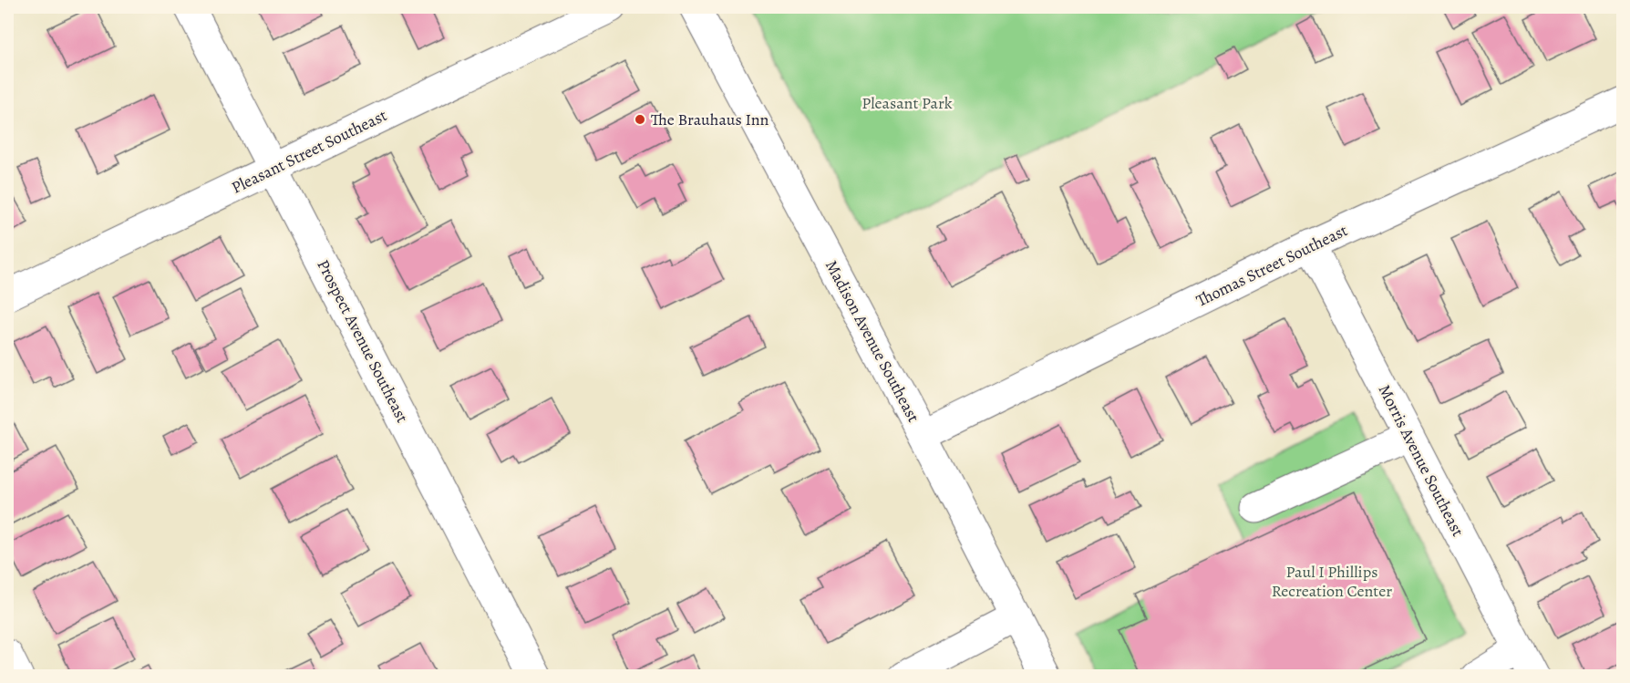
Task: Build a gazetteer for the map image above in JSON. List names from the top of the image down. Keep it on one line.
{"streets":{"street":["Pleasant Street Southeast","Thomas Street Southeast","Prospect Avenue Southeast","Madison Avenue Southeast","Morris Avenue Southeast"]},"crossings":[["Pleasant Street Southeast","Prospect Avenue Southeast"],["Thomas Street Southeast","Madison Avenue Southeast"],["Thomas Street Southeast","Morris Avenue Southeast"]],"parks":["Pleasant Park","Paul I Phillips Recreation Center"],"places":["The Brauhaus Inn"]}
